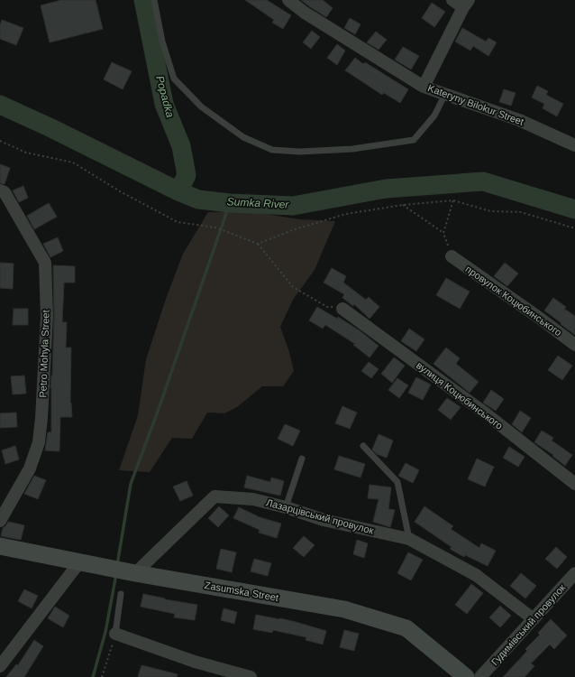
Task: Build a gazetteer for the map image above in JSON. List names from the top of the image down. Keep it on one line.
{"streets":{"street":["Kateryny Bilokur Street","провулок Коцюбинського","Petro Mohyla Street","вулиця Коцюбинського","Лазарцівський провулок","Zasumska Street","Гудимівський провулок"]},"crossings":[["Лазарцівський провулок","Zasumska Street"],["Лазарцівський провулок","Гудимівський провулок"]],"water":["Popadka","Sumka River"]}
